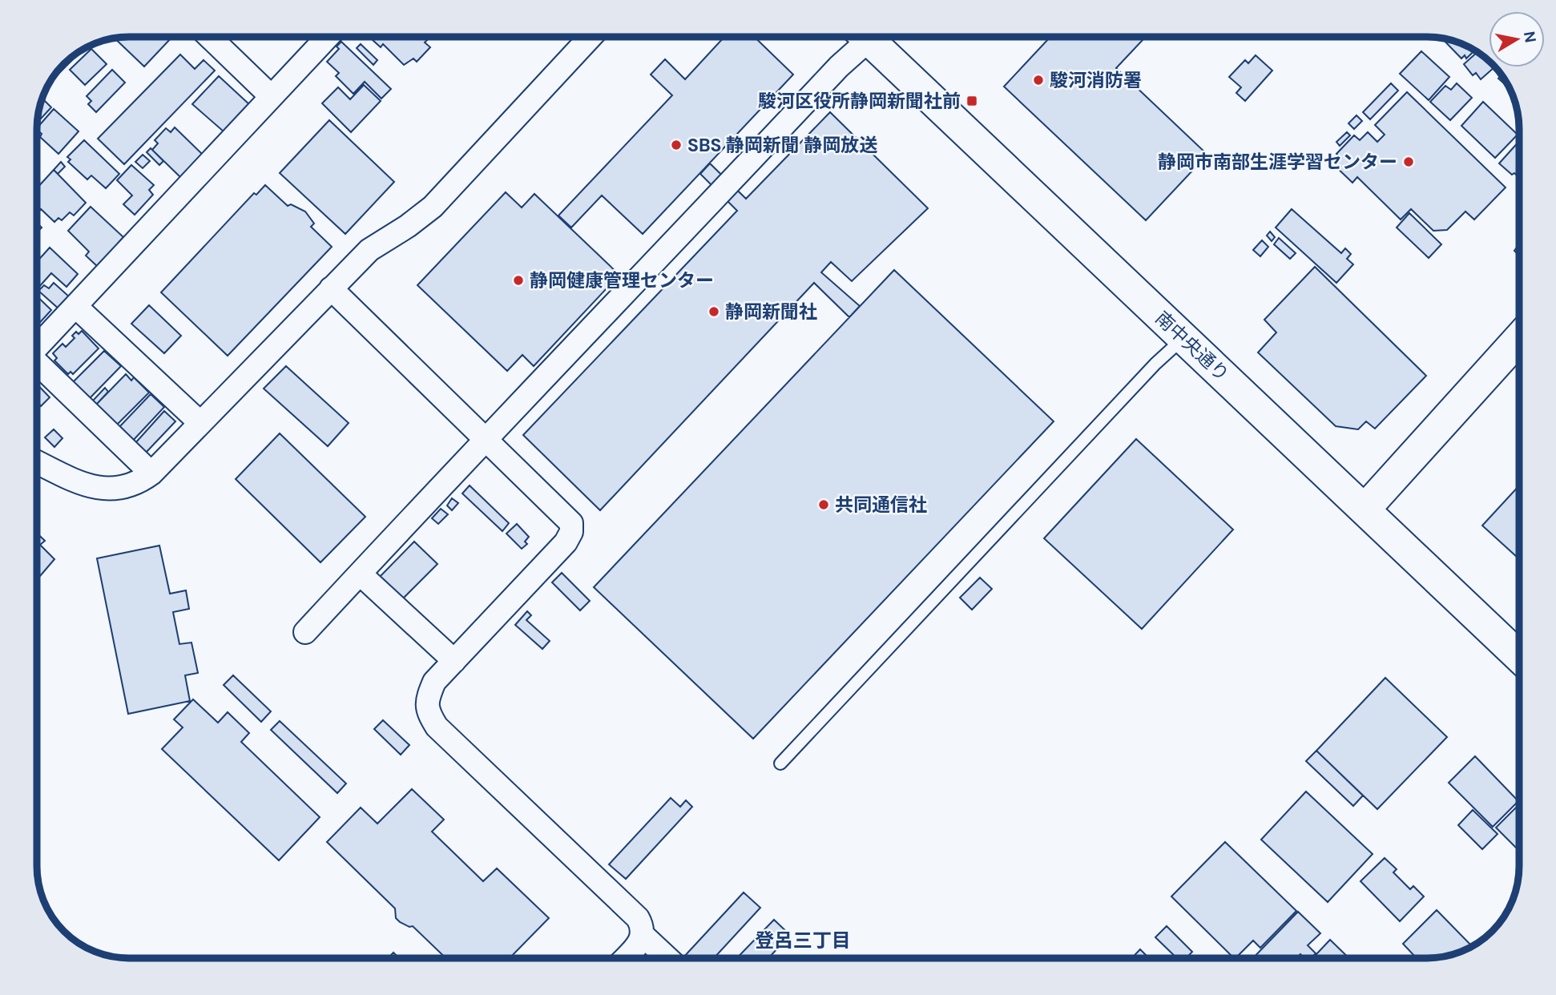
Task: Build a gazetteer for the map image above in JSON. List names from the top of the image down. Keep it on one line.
{"streets":{"street":["南中央通り"]},"districts":["登呂三丁目"],"places":{"other":["駿河消防署","SBS 静岡新聞 静岡放送","静岡市南部生涯学習センター","静岡健康管理センター","静岡新聞社","共同通信社"],"transit":["駿河区役所静岡新聞社前"]},"north":"right"}
